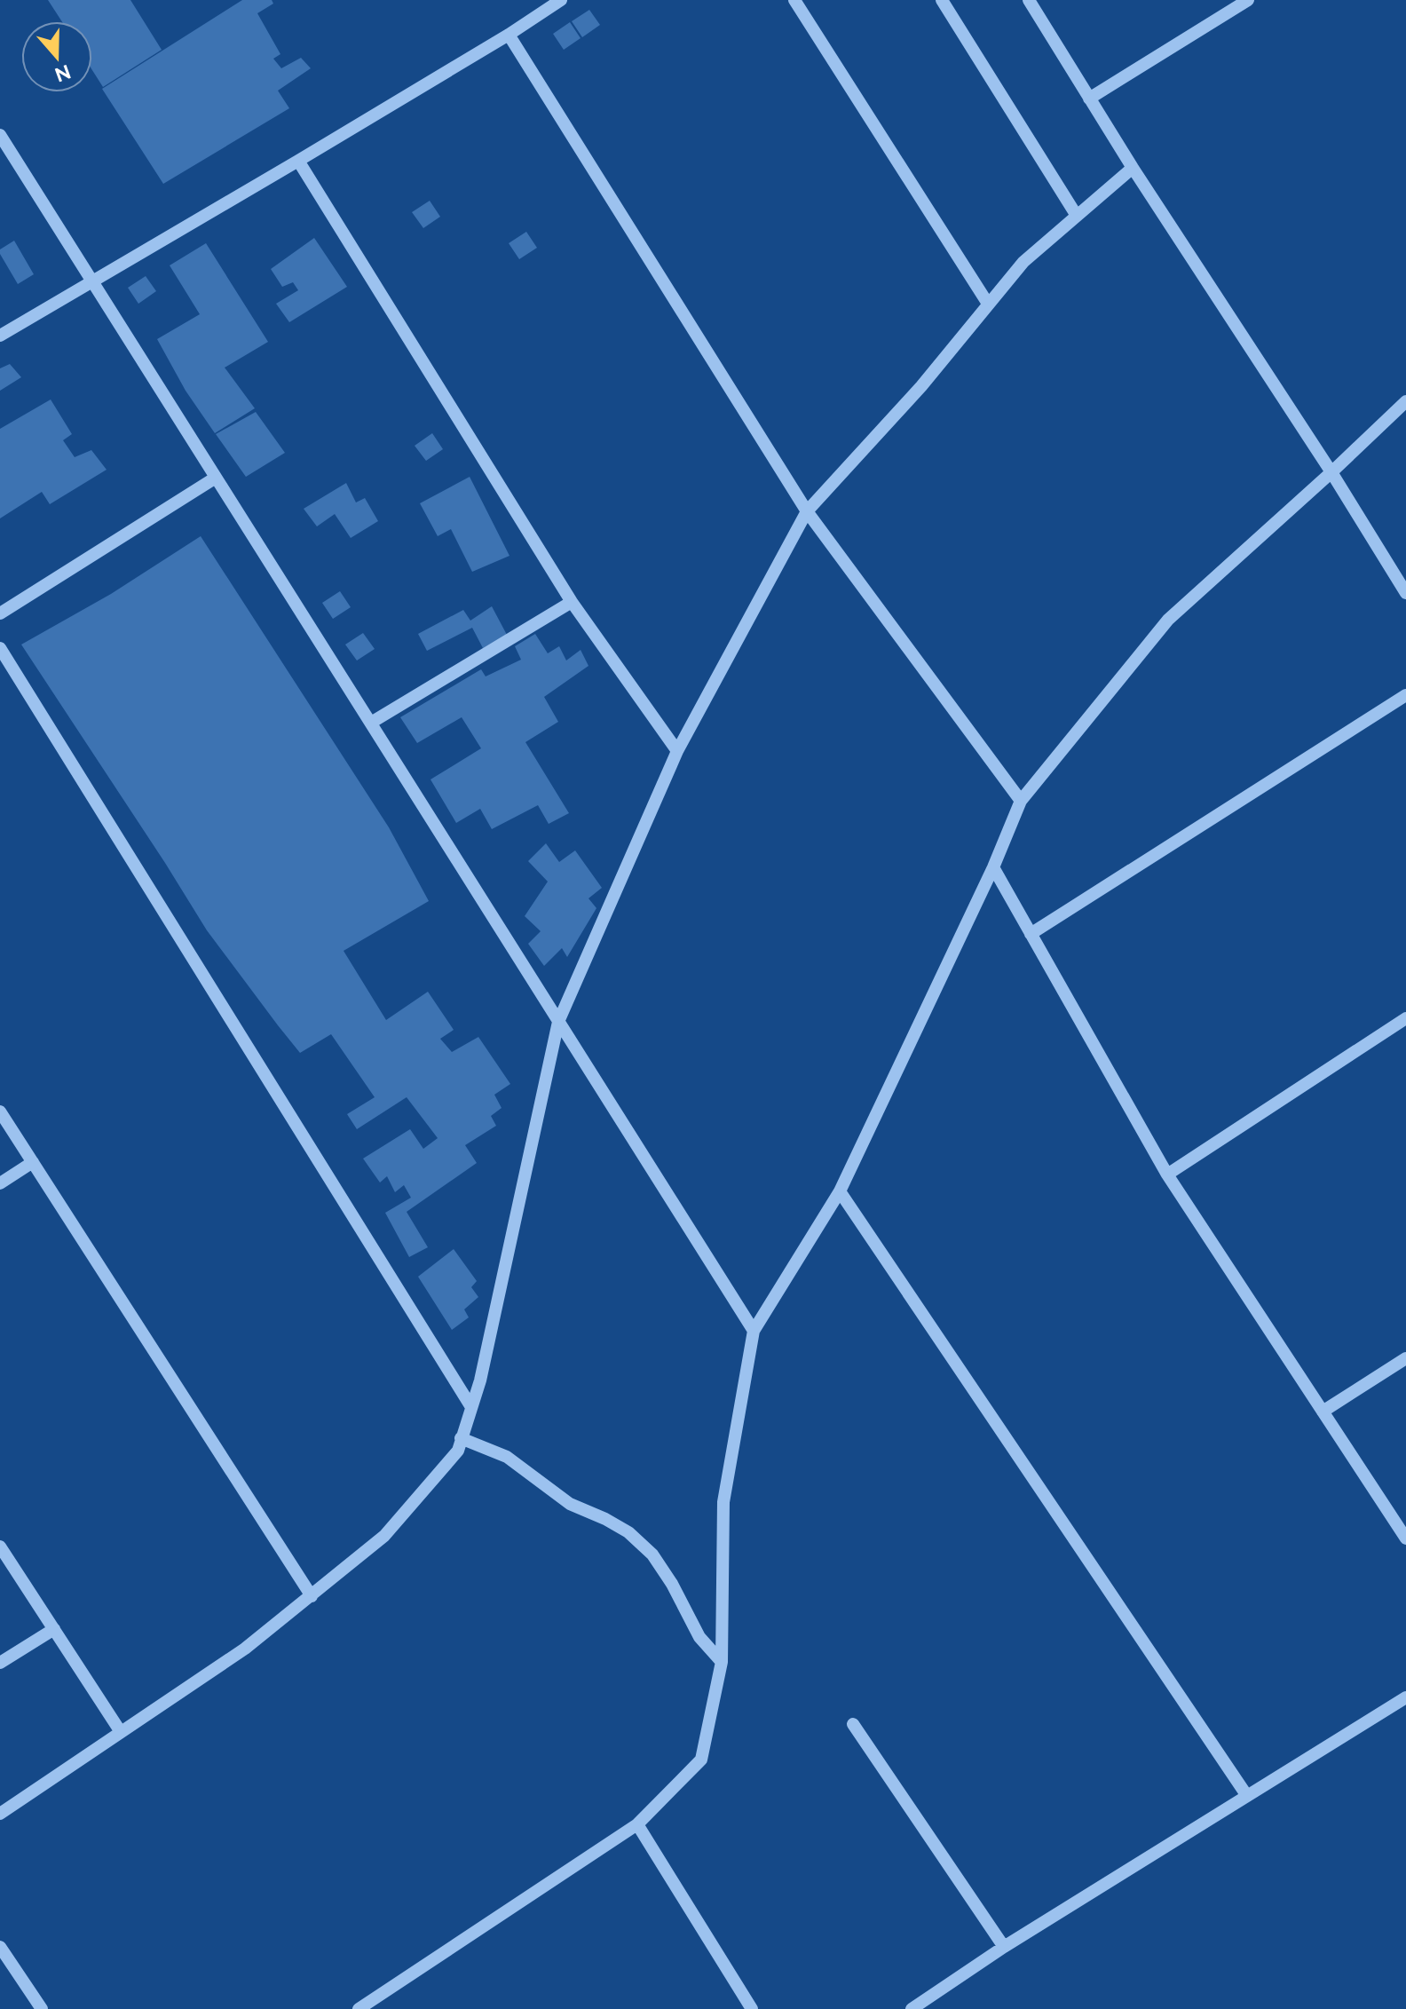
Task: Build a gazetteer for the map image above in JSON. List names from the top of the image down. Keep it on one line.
{"north":"bottom"}
